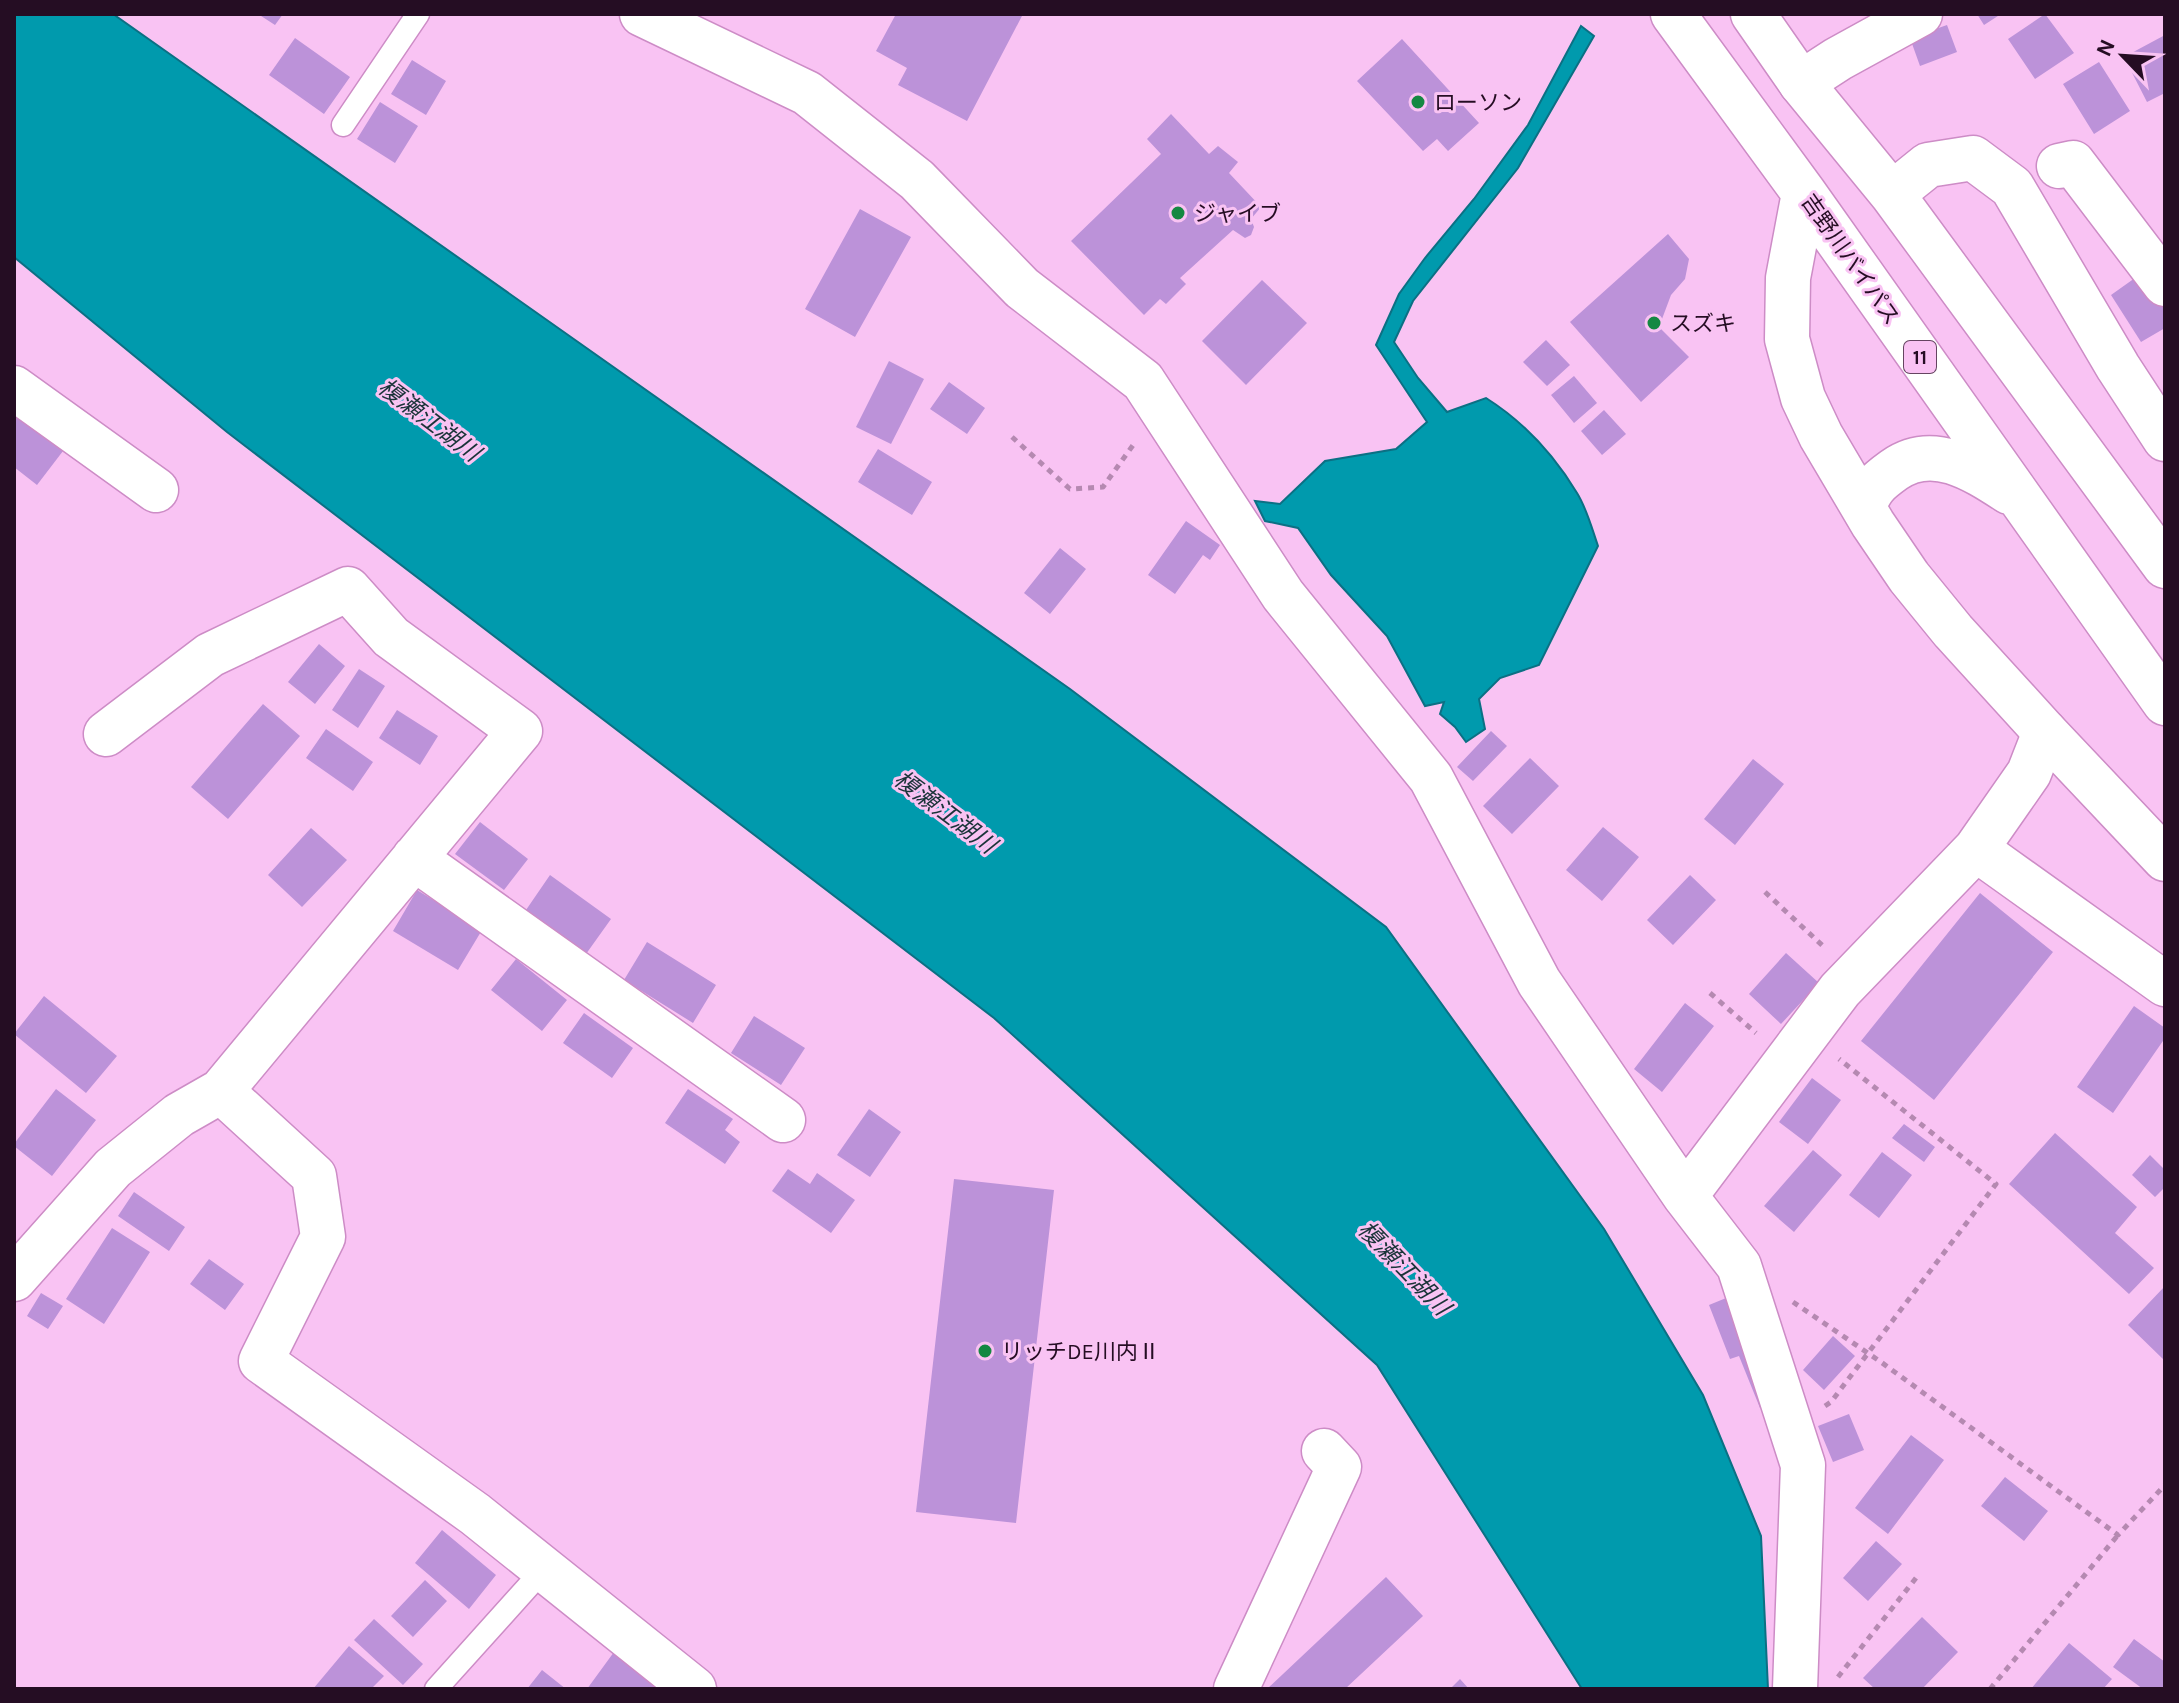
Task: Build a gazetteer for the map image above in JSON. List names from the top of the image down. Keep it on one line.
{"streets":{"main road":["吉野川バイパス","11"]},"water":["榎瀬江湖川"],"places":["ローソン","ジャイブ","スズキ","リッチDE川内Ⅱ"],"north":"top left"}
